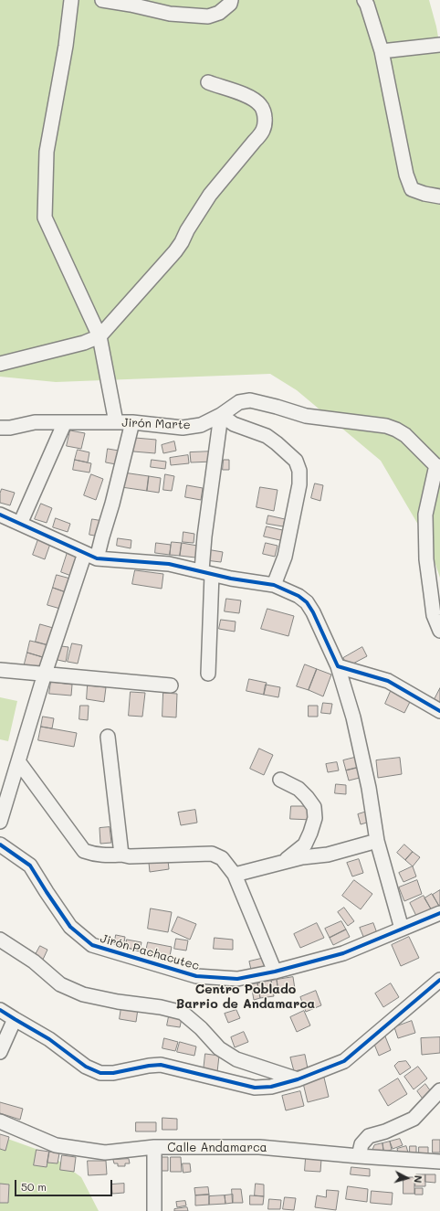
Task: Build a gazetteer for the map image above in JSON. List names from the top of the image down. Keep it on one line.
{"streets":{"street":["Jirón Marte","Jirón Pachacutec","Calle Andamarca"]},"districts":["Centro Poblado Barrio de Andamarca"],"scale_bar":"50 m","north":"right"}
